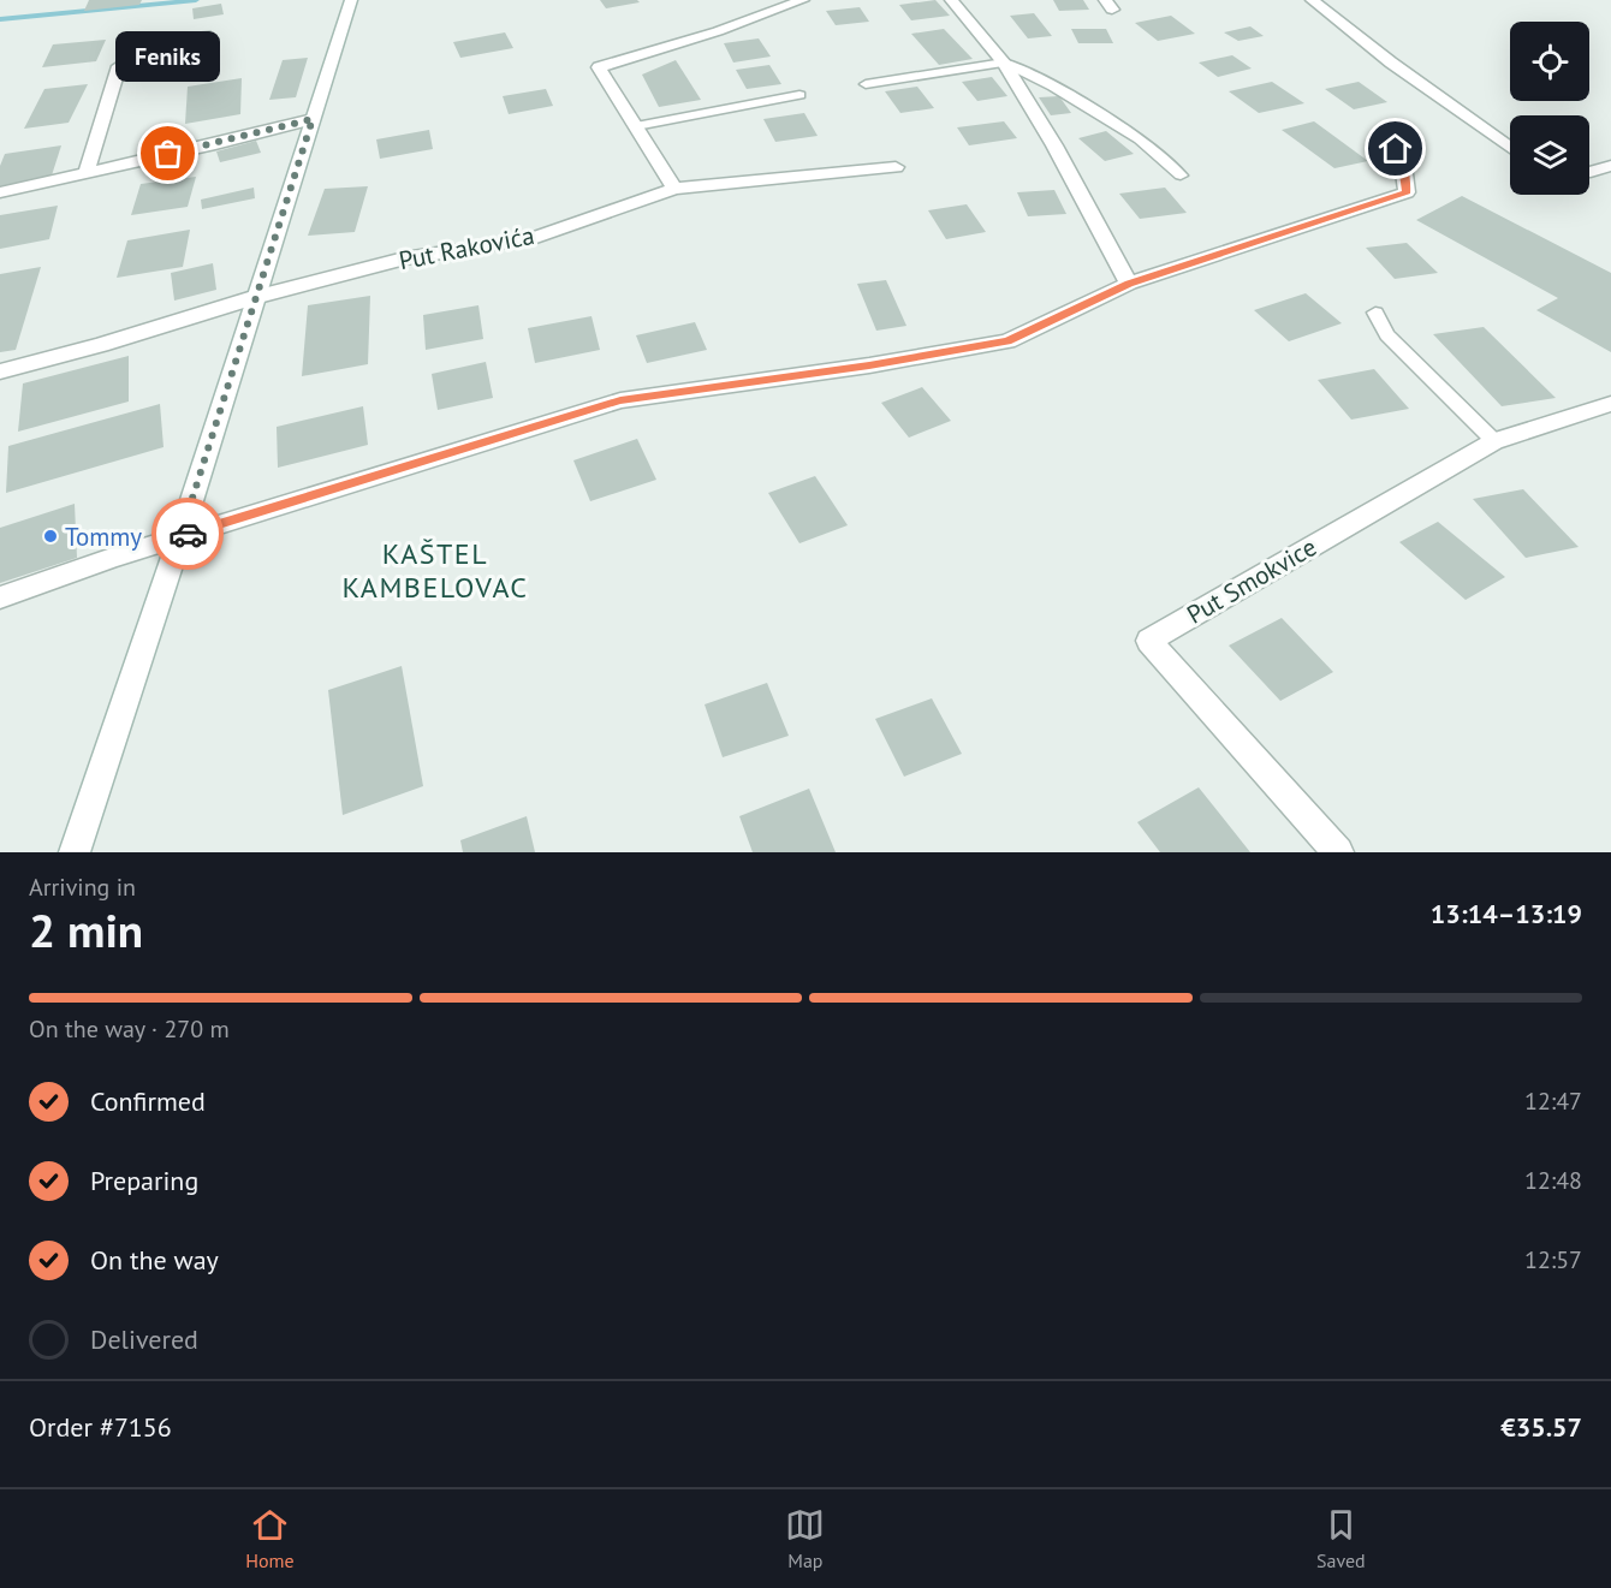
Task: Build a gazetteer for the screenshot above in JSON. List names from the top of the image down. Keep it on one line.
{"streets":{"street":["Put Rakovića","Put Smokvice"]},"districts":["KAŠTEL KAMBELOVAC"],"places":["Feniks","Tommy"],"page":{"bubble":"Feniks","heading":["2 min","Arriving in","13:14–13:19"],"panel":["Order #7156","€35.57"],"bar":"On the way · 270 m","list":[["Confirmed","12:47"],["Preparing","12:48"],["On the way","12:57"],"Delivered"],"tabs":["Home","Map","Saved"]}}
